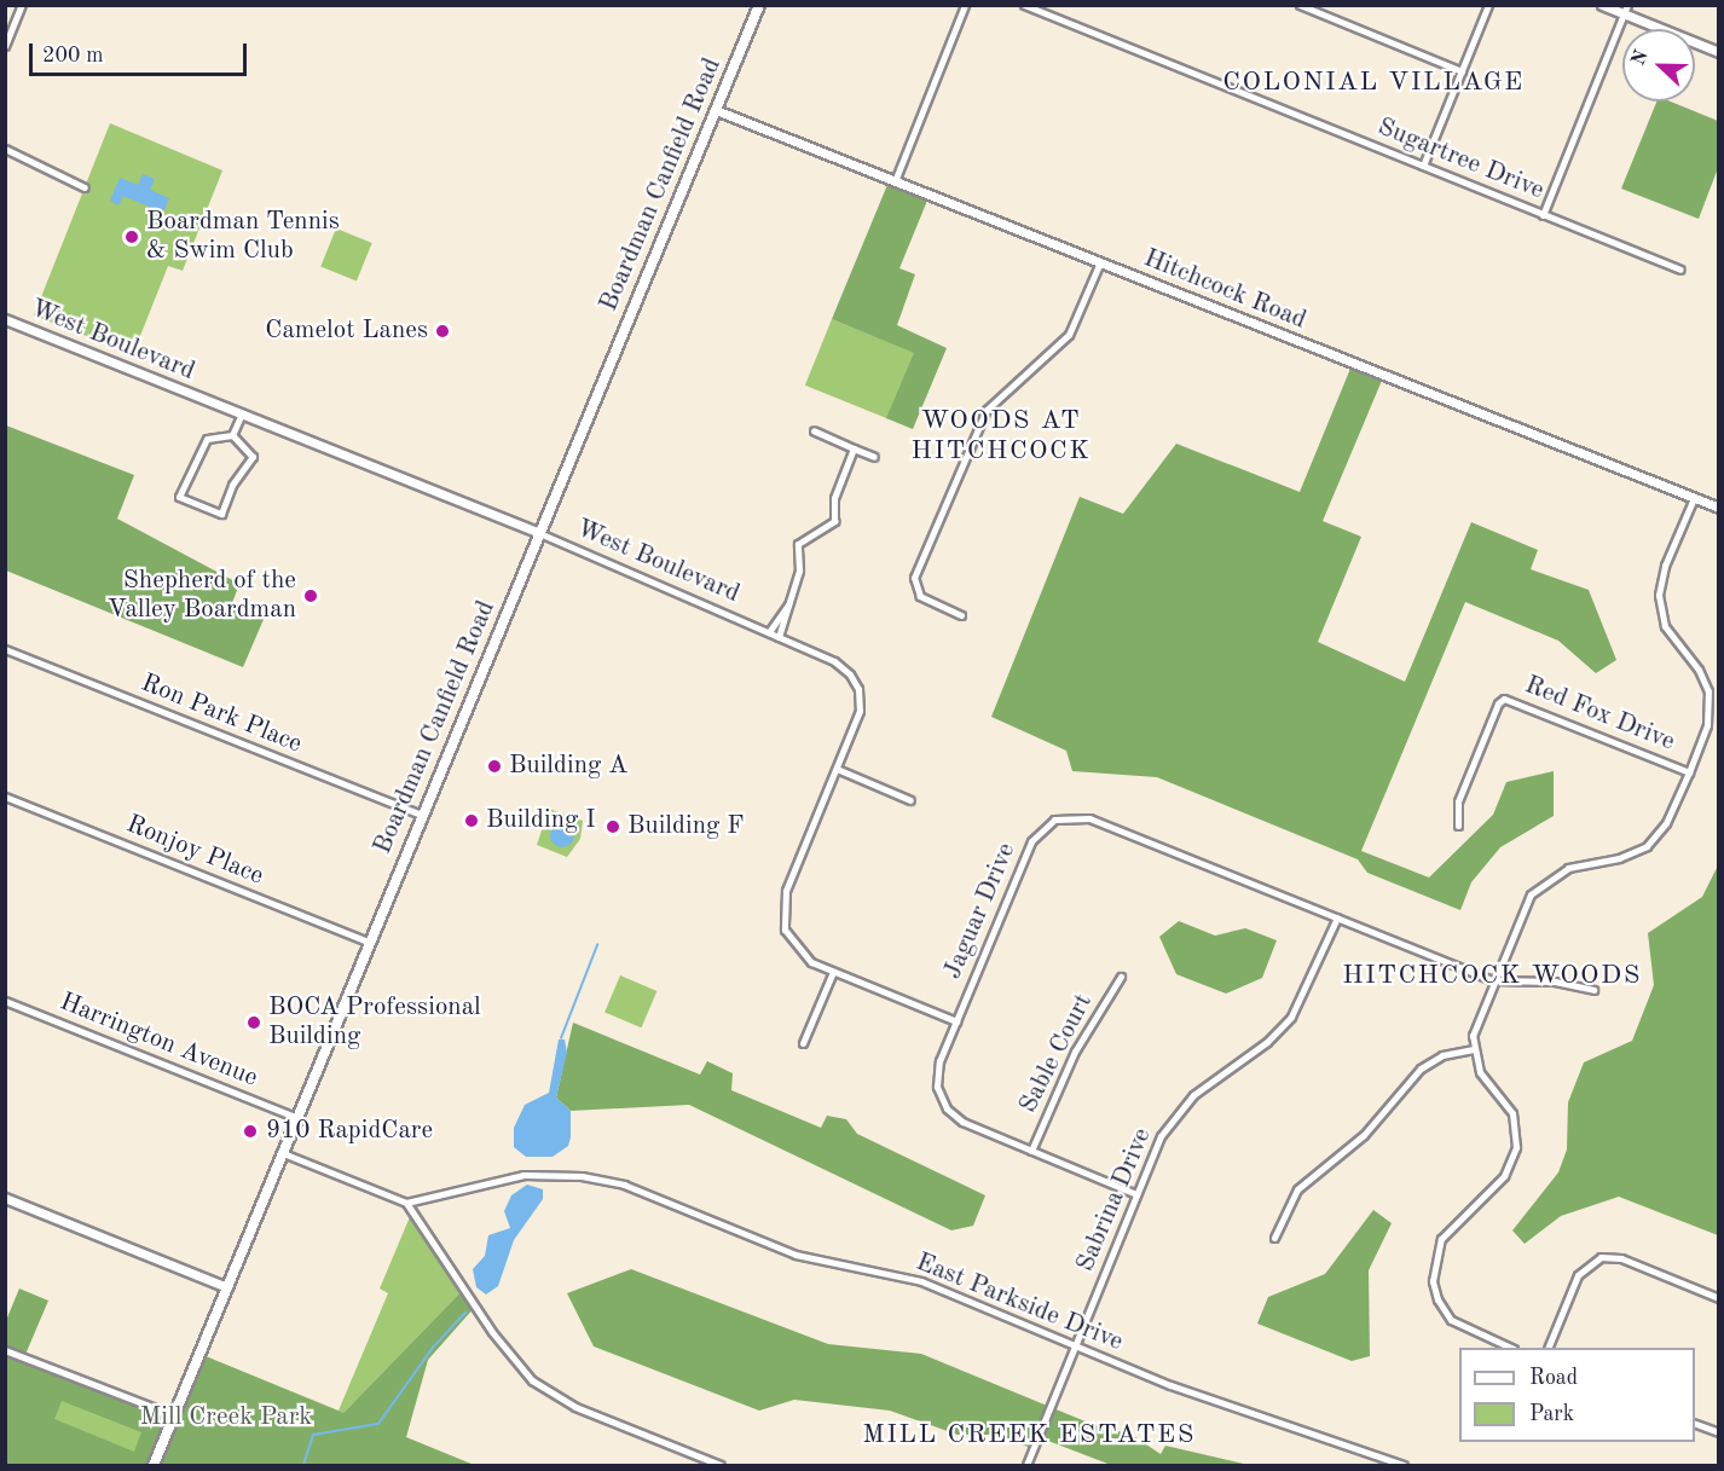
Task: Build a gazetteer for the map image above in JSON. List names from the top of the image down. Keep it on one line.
{"streets":{"main road":["Boardman Canfield Road"],"street":["Sugartree Drive","Hitchcock Road","West Boulevard","Ron Park Place","Red Fox Drive","Ronjoy Place","Jaguar Drive","Harrington Avenue","Sable Court","Sabrina Drive","East Parkside Drive"]},"crossings":[["Boardman Canfield Road","Hitchcock Road"],["Boardman Canfield Road","West Boulevard"],["Boardman Canfield Road","Ron Park Place"],["Boardman Canfield Road","Ronjoy Place"],["Boardman Canfield Road","Harrington Avenue"],["West Boulevard","Jaguar Drive"],["Jaguar Drive","Sable Court"],["Jaguar Drive","Sabrina Drive"],["Sabrina Drive","East Parkside Drive"]],"districts":["COLONIAL VILLAGE","WOODS AT HITCHCOCK","HITCHCOCK WOODS","MILL CREEK ESTATES"],"parks":["Mill Creek Park"],"places":["Boardman Tennis & Swim Club","Camelot Lanes","Shepherd of the Valley Boardman","Building A","Building I","Building F","BOCA Professional Building","910 RapidCare"],"legend":["Road","Park"],"scale_bar":"200 m","north":"left"}
